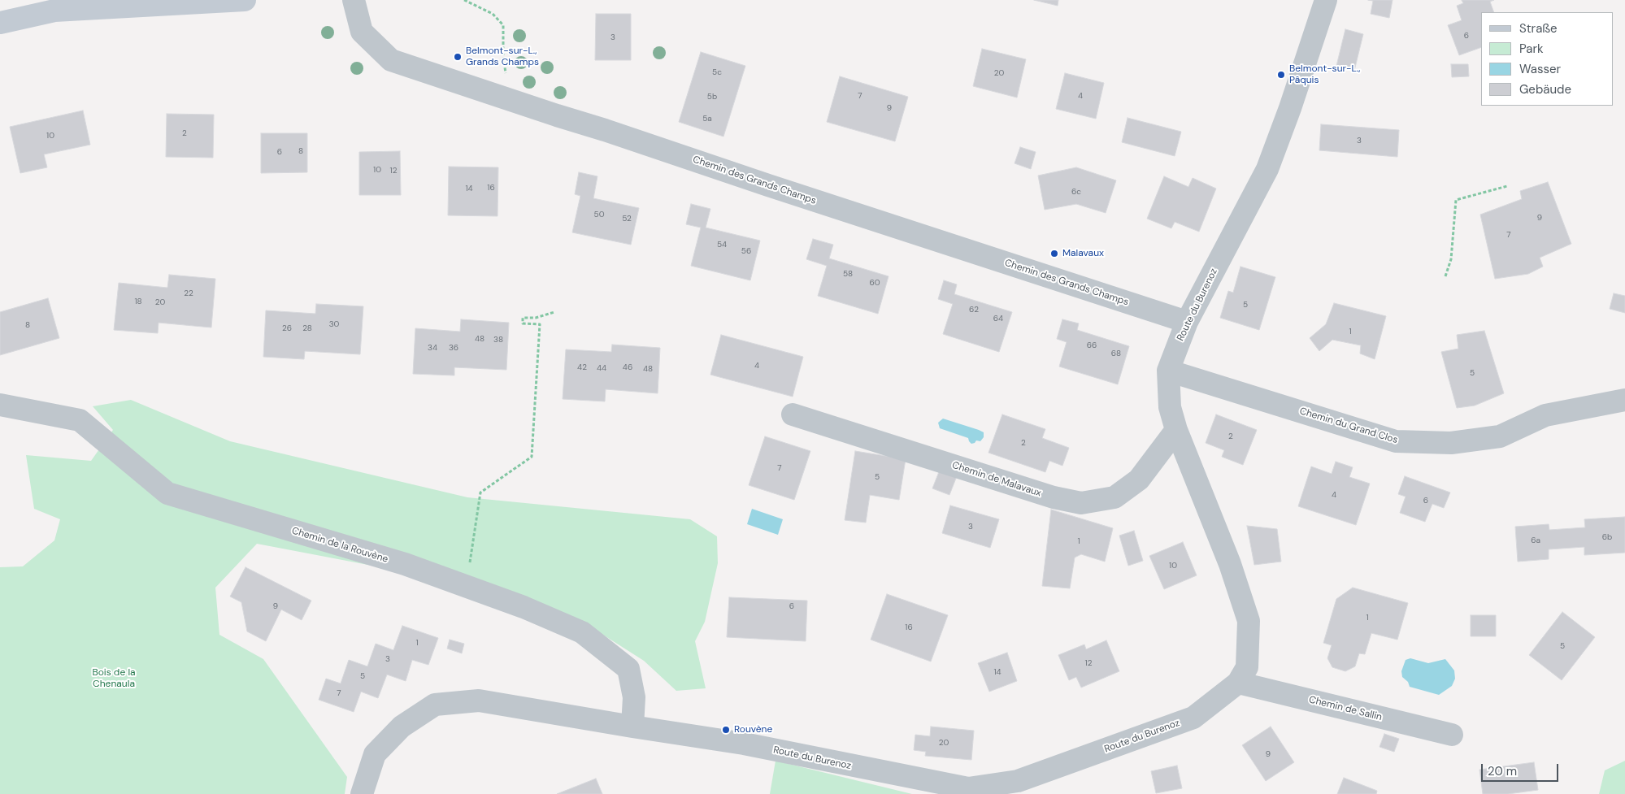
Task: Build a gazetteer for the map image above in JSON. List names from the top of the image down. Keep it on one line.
{"streets":{"street":["Chemin des Grands Champs","Route du Burenoz","Chemin du Grand Clos","Chemin de Malavaux","Chemin de la Rouvène","Chemin de Sallin"]},"crossings":[["Chemin des Grands Champs","Route du Burenoz"],["Route du Burenoz","Chemin du Grand Clos"],["Route du Burenoz","Chemin de Malavaux"],["Route du Burenoz","Chemin de la Rouvène"],["Route du Burenoz","Chemin de Sallin"]],"parks":["Bois de la Chenaula"],"places":["Belmont-sur-L., Grands Champs","Belmont-sur-L., Pâquis","Malavaux","Rouvène"],"house_numbers":["6","3","5c","20","7","4","5b","9","5a","2","10","3","8","6","10","12","16","14","6c","50","9","52","7","54","56","58","60","22","18","20","5","62","64","30","8","26","28","1","48","38","66","34","36","68","4","42","46","44","48","5","2","2","7","5","4","6","3","6b","6a","1","10","9","6","1","16","1","5","3","12","14","5","7","20","9"],"legend":["Straße","Park","Wasser","Gebäude"],"scale_bar":"20 m"}
